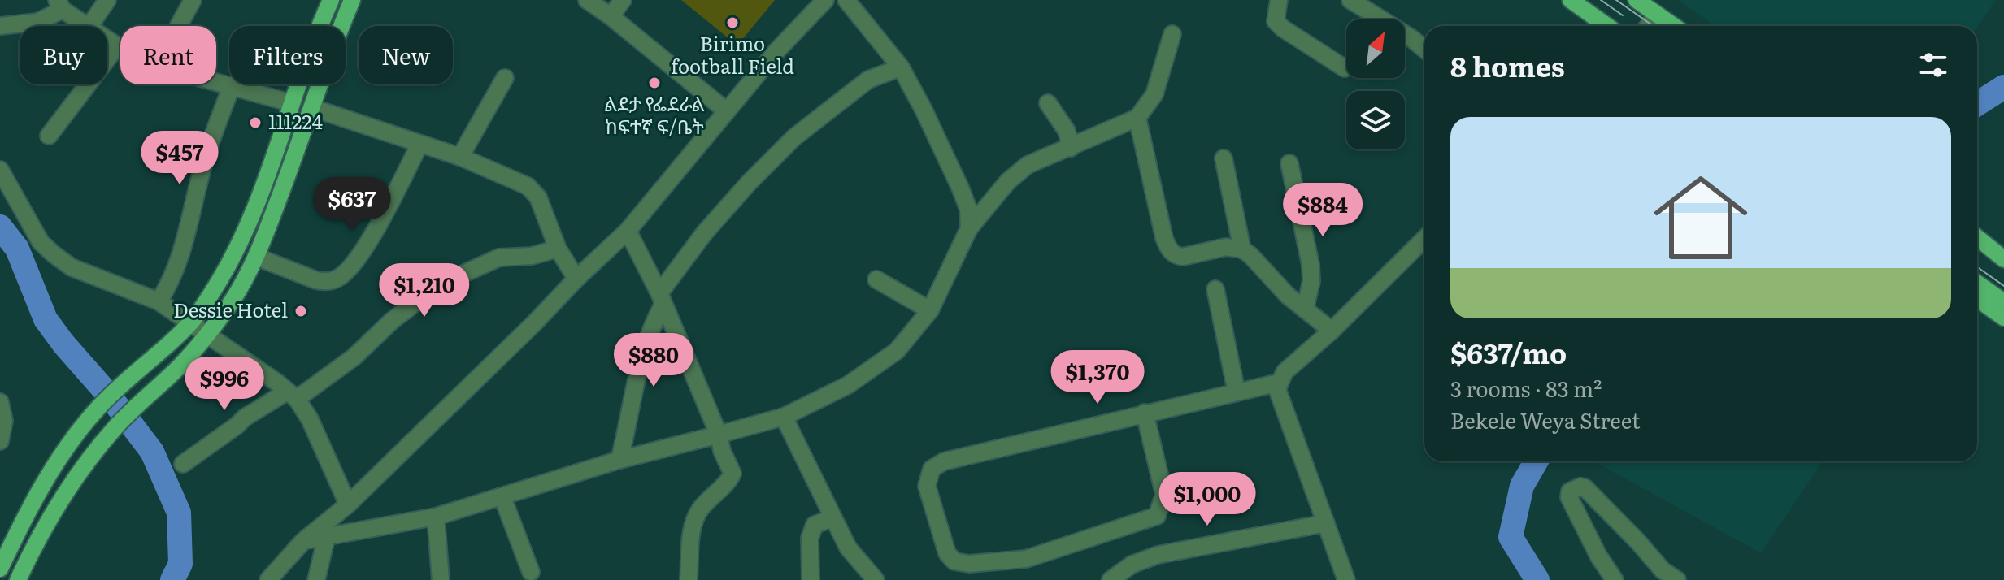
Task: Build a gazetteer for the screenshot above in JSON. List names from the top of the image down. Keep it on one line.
{"places":["Birimo football Field","ልደታ የፌደራል ከፍተኛ ፍ/ቤት","111224","Dessie Hotel"],"north":"top right","page":{"chip":["Buy","Rent","Filters","New"],"heading":"8 homes","list":[{"name":"$637/mo","note":"3 rooms · 83 m² · Bekele Weya Street"}],"price":["$457","$637","$884","$1,210","$880","$1,370","$996","$1,000"]}}
